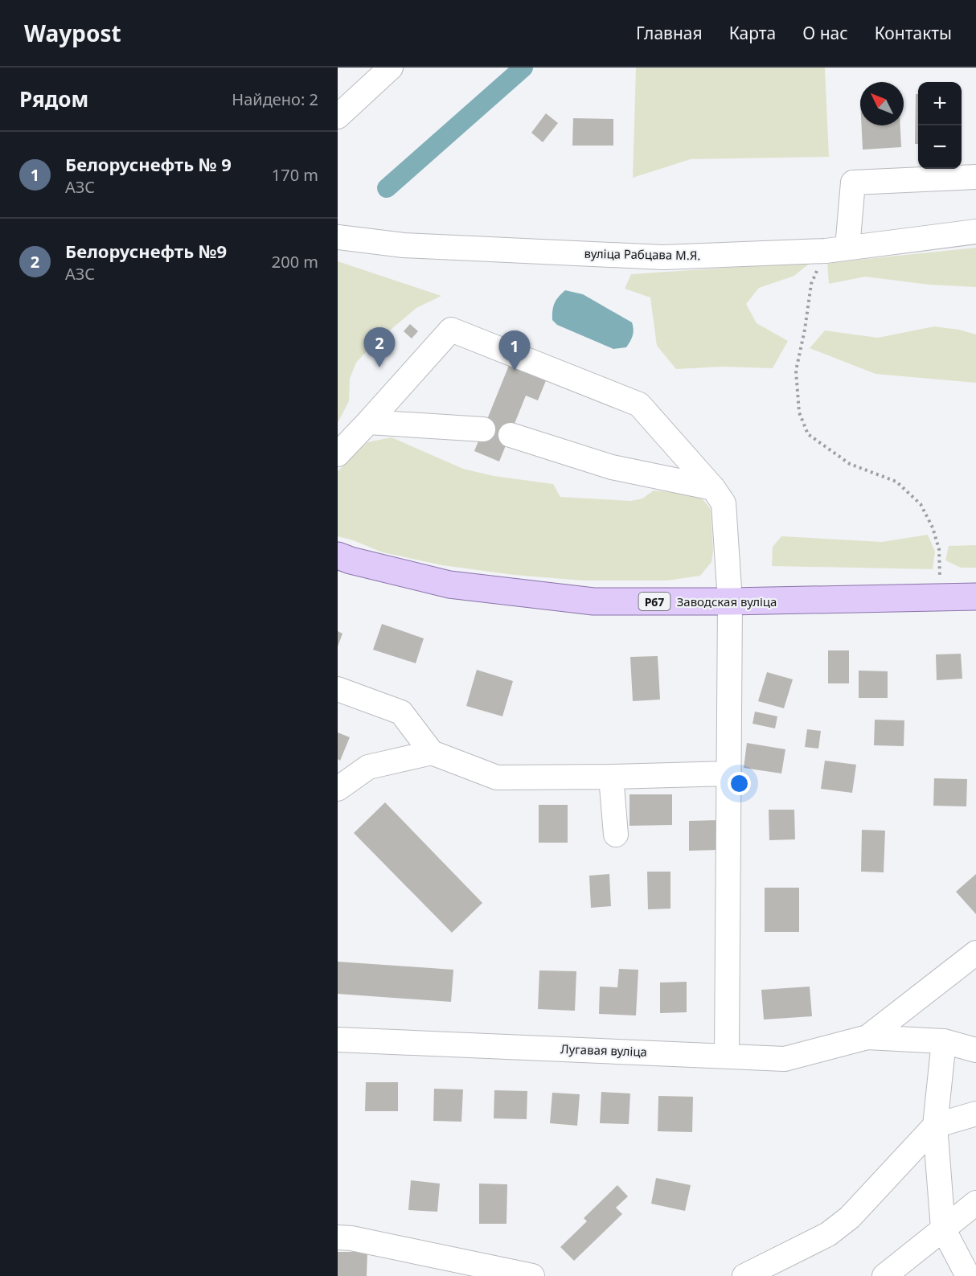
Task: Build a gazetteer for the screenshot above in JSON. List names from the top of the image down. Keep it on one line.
{"streets":{"main road":["Р67","Заводская вуліца"],"street":["вуліца Рабцава М.Я.","Лугавая вуліца"]},"north":"top left","page":{"header":"Waypost","nav":["Главная","Карта","О нас","Контакты"],"heading":["Рядом","Найдено: 2"],"map_buttons":["+","−"],"list":[{"mark":"1","name":"Белоруснефть № 9","note":"АЗС","value":"170 m"},{"mark":"2","name":"Белоруснефть №9","note":"АЗС","value":"200 m"}],"pins":["2","1"]}}
